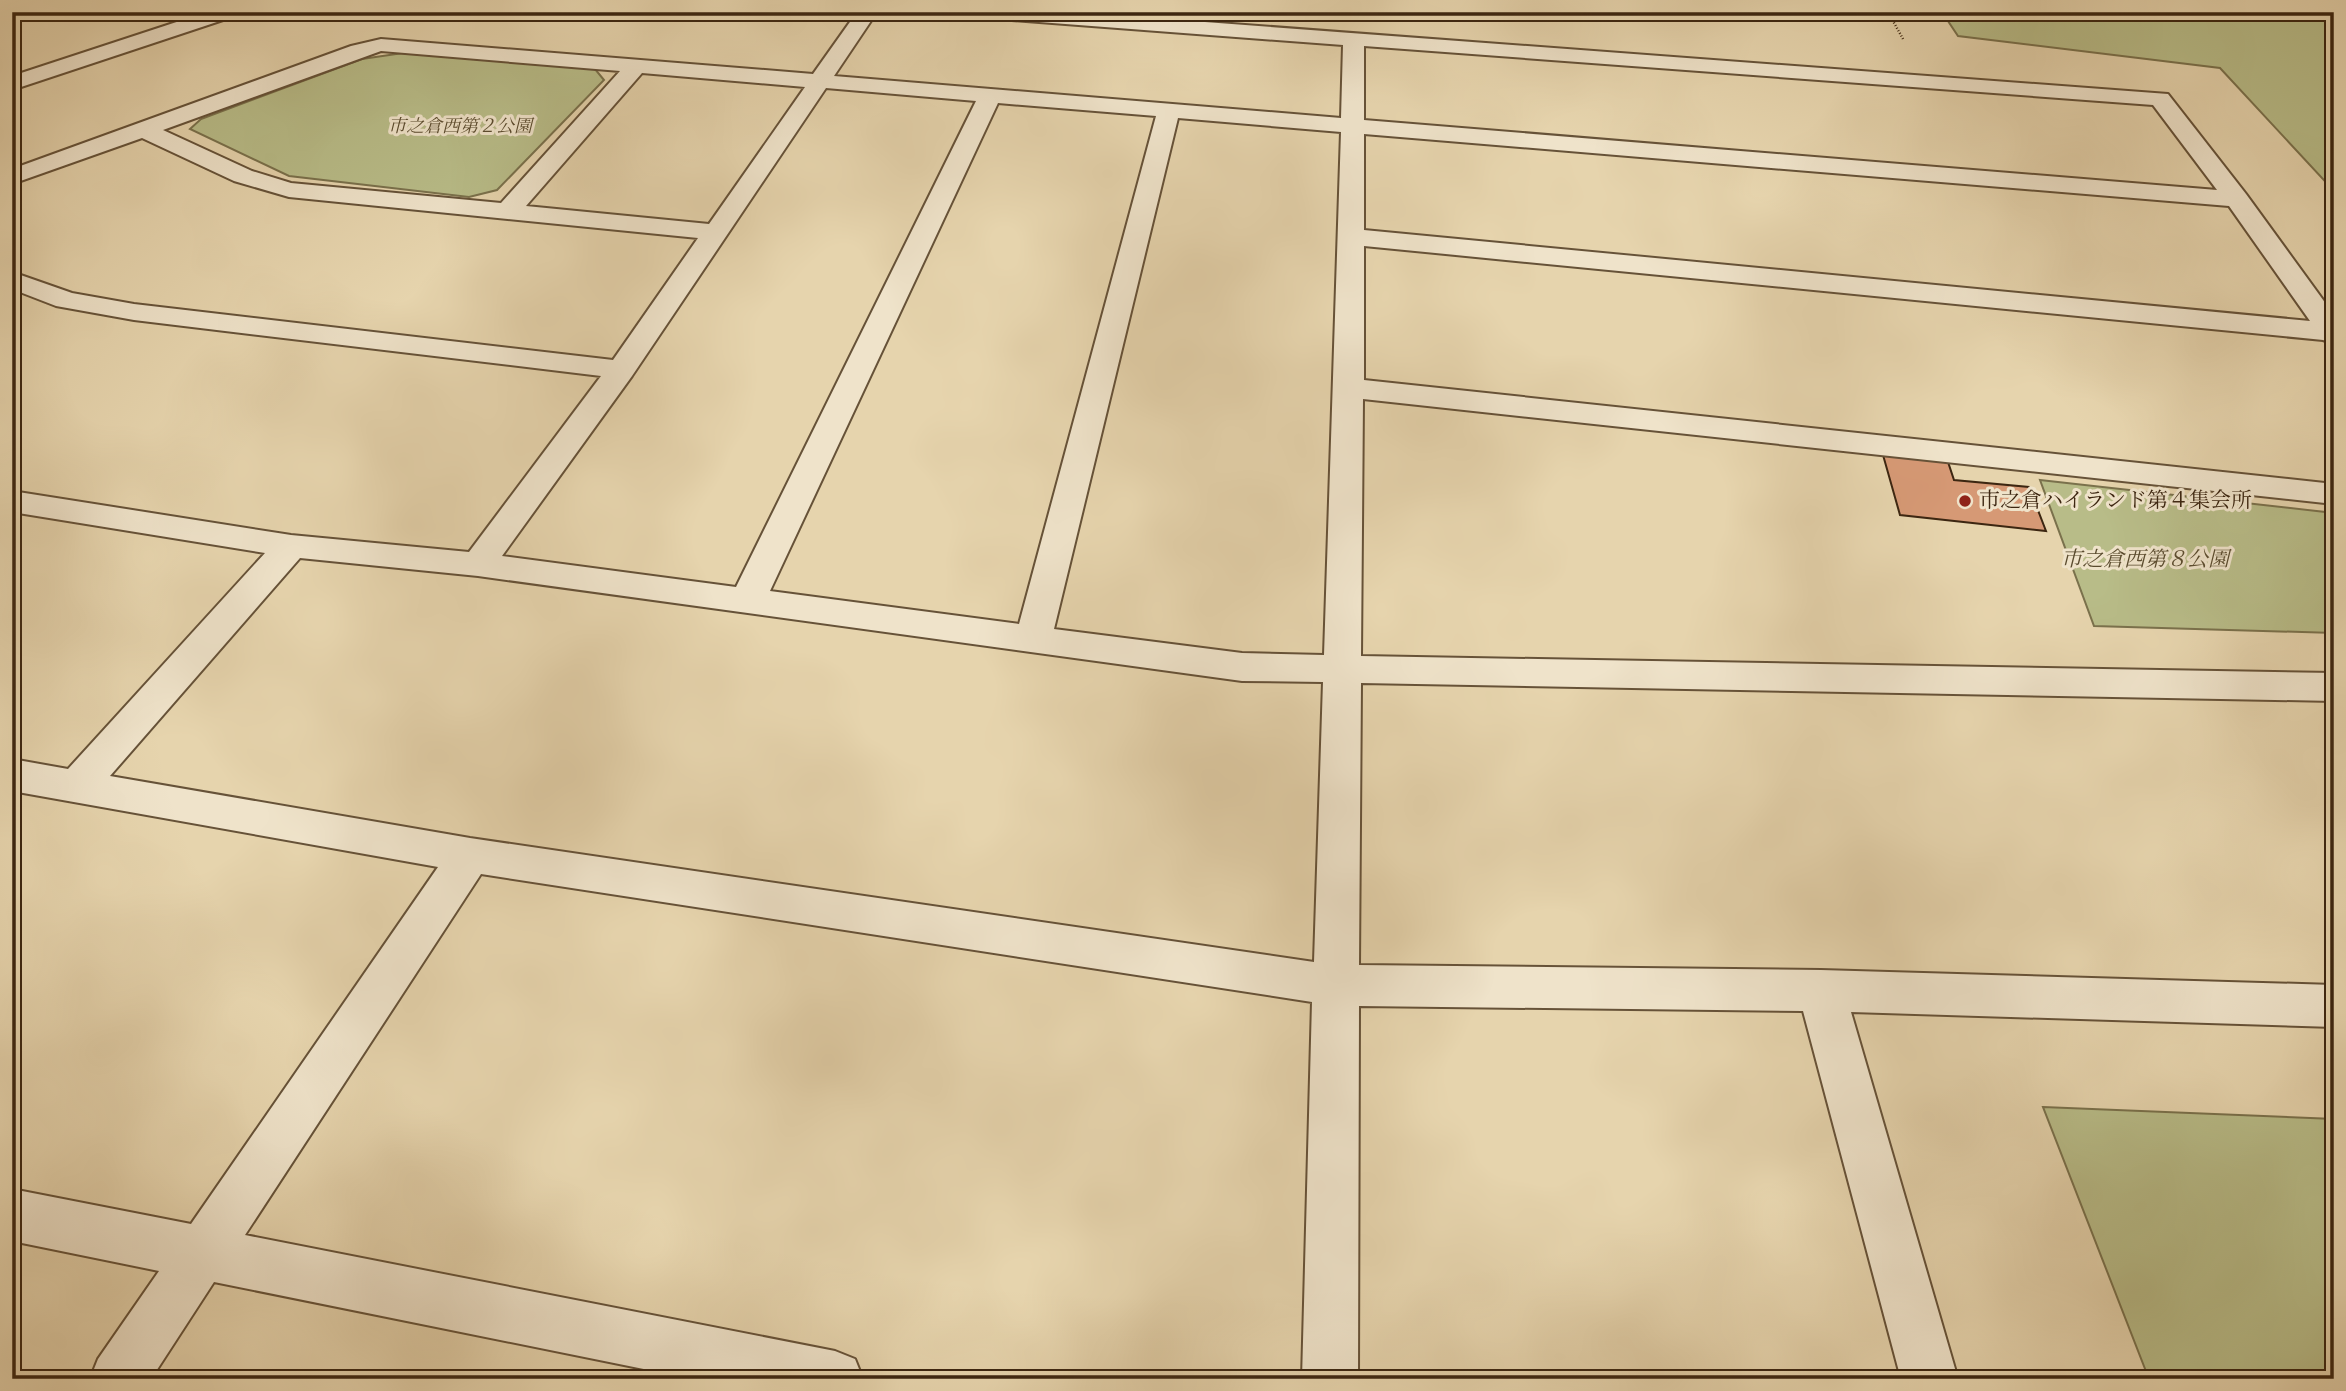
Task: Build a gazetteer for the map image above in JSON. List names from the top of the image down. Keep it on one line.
{"parks":["市之倉西第２公園","市之倉西第８公園"],"places":["市之倉ハイランド第４集会所"]}
